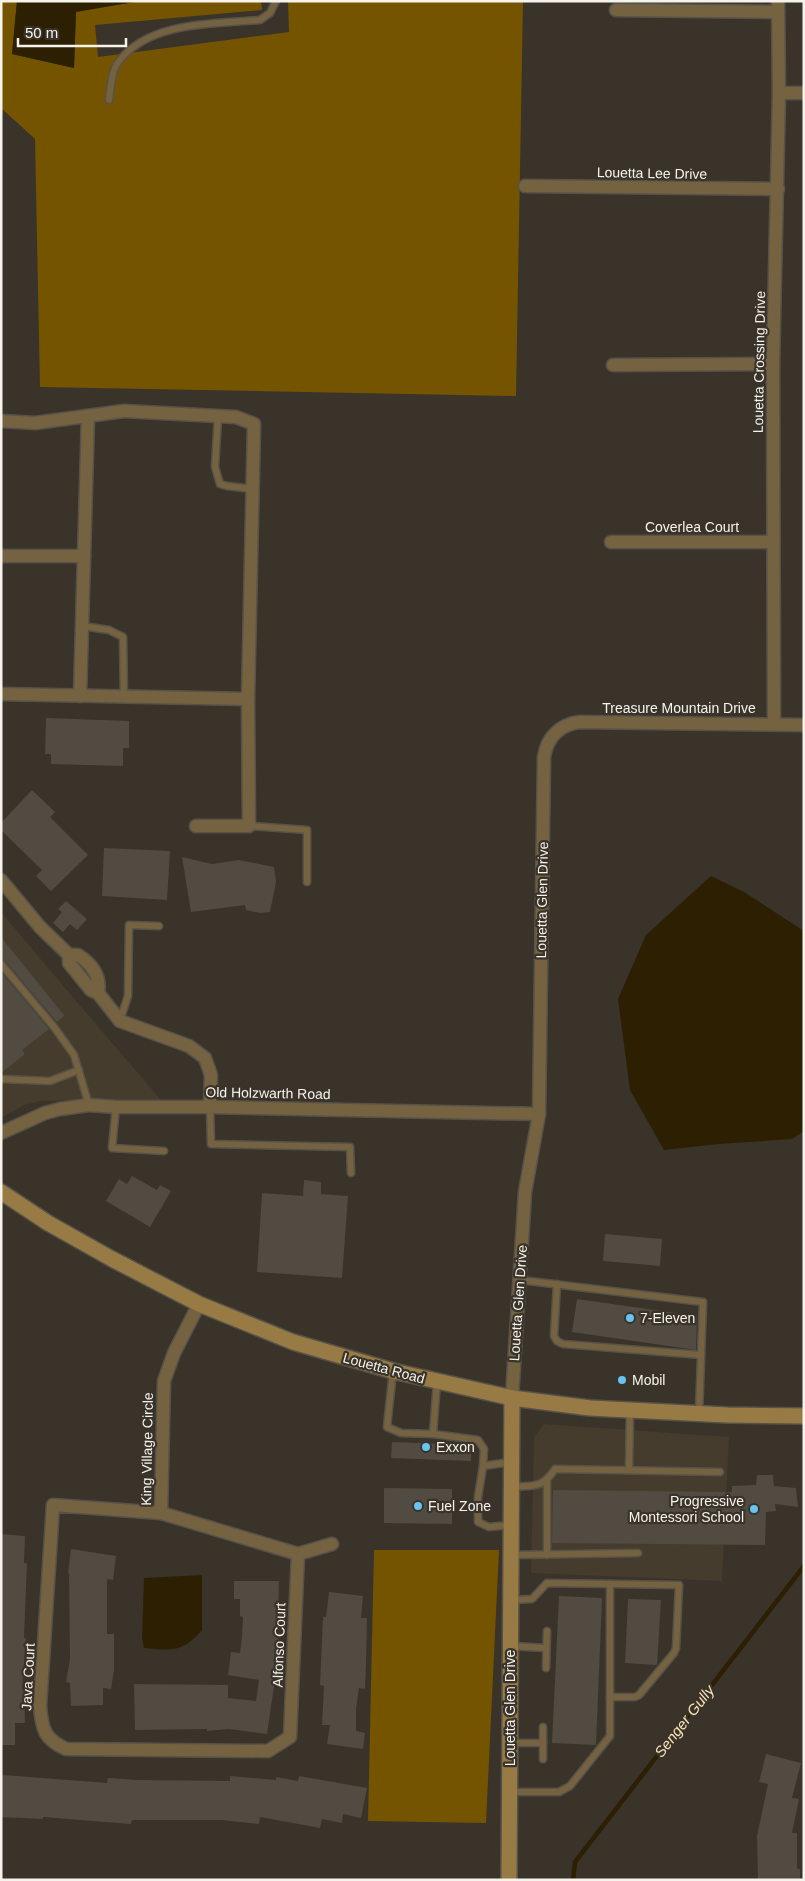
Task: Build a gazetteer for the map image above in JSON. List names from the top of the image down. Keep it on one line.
{"streets":{"main road":["Louetta Glen Drive","Louetta Road"],"street":["Louetta Lee Drive","Louetta Crossing Drive","Coverlea Court","Treasure Mountain Drive","Old Holzwarth Road","King Village Circle","Alfonso Court","Java Court"]},"crossings":[["Louetta Lee Drive","Louetta Crossing Drive"],["Louetta Crossing Drive","Coverlea Court"],["Louetta Crossing Drive","Treasure Mountain Drive"],["Treasure Mountain Drive","Louetta Glen Drive"],["Louetta Glen Drive","Old Holzwarth Road"],["Louetta Glen Drive","Louetta Road"],["Louetta Road","King Village Circle"],["King Village Circle","Alfonso Court"],["King Village Circle","Java Court"],["Alfonso Court","Java Court"]],"water":["Senger Gully"],"places":["7-Eleven","Mobil","Exxon","Fuel Zone","Progressive Montessori School"],"scale_bar":"50 m"}
